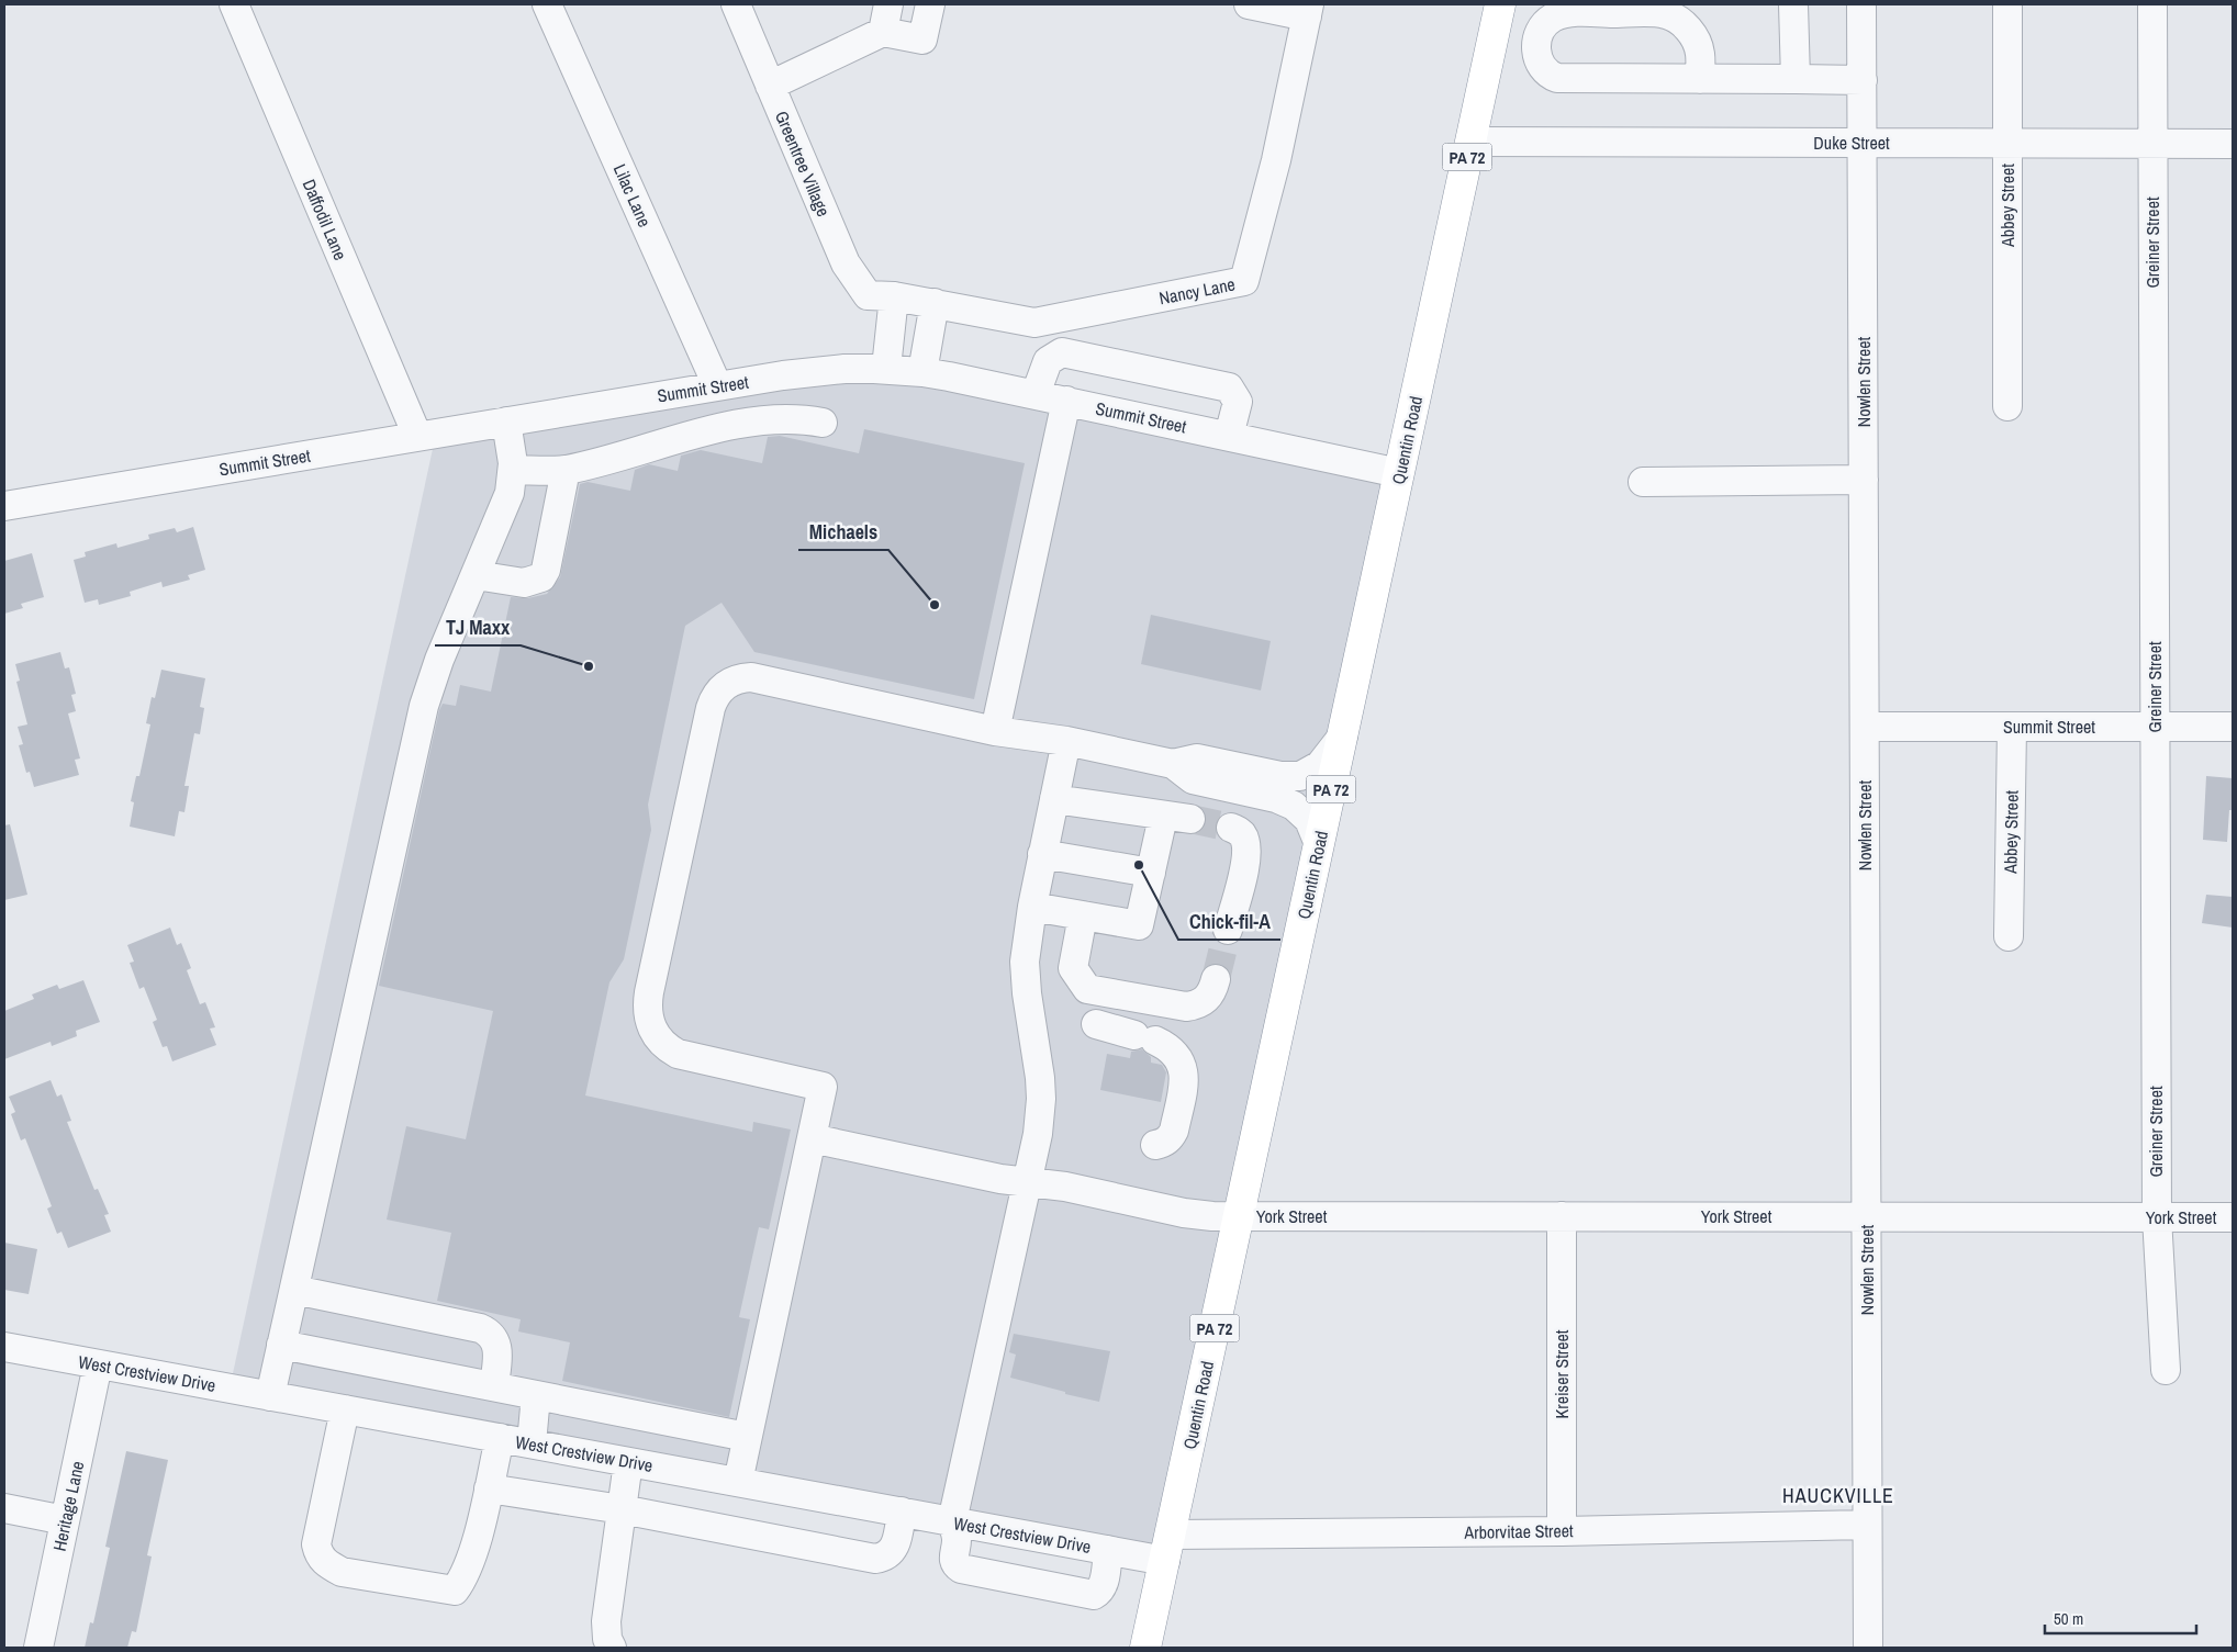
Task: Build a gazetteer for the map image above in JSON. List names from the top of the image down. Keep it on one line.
{"streets":{"highway":["PA 72","Quentin Road"],"street":["Duke Street","Greentree Village","Lilac Lane","Abbey Street","Daffodil Lane","Greiner Street","Nancy Lane","Nowlen Street","Summit Street","York Street","West Crestview Drive","Kreiser Street","Heritage Lane","Arborvitae Street"]},"crossings":[["Duke Street","Abbey Street"],["Duke Street","Greiner Street"],["Duke Street","Nowlen Street"],["Duke Street","Quentin Road"],["Greentree Village","Nancy Lane"],["Lilac Lane","Summit Street"],["Abbey Street","Summit Street"],["Daffodil Lane","Summit Street"],["Greiner Street","Summit Street"],["Greiner Street","York Street"],["Nowlen Street","Summit Street"],["Nowlen Street","York Street"],["Nowlen Street","Arborvitae Street"],["Summit Street","Quentin Road"],["Quentin Road","York Street"],["Quentin Road","West Crestview Drive"],["Quentin Road","Arborvitae Street"],["York Street","Kreiser Street"],["West Crestview Drive","Heritage Lane"],["West Crestview Drive","Arborvitae Street"],["Kreiser Street","Arborvitae Street"]],"districts":["HAUCKVILLE"],"places":["Michaels","TJ Maxx","Chick-fil-A"],"scale_bar":"50 m"}
